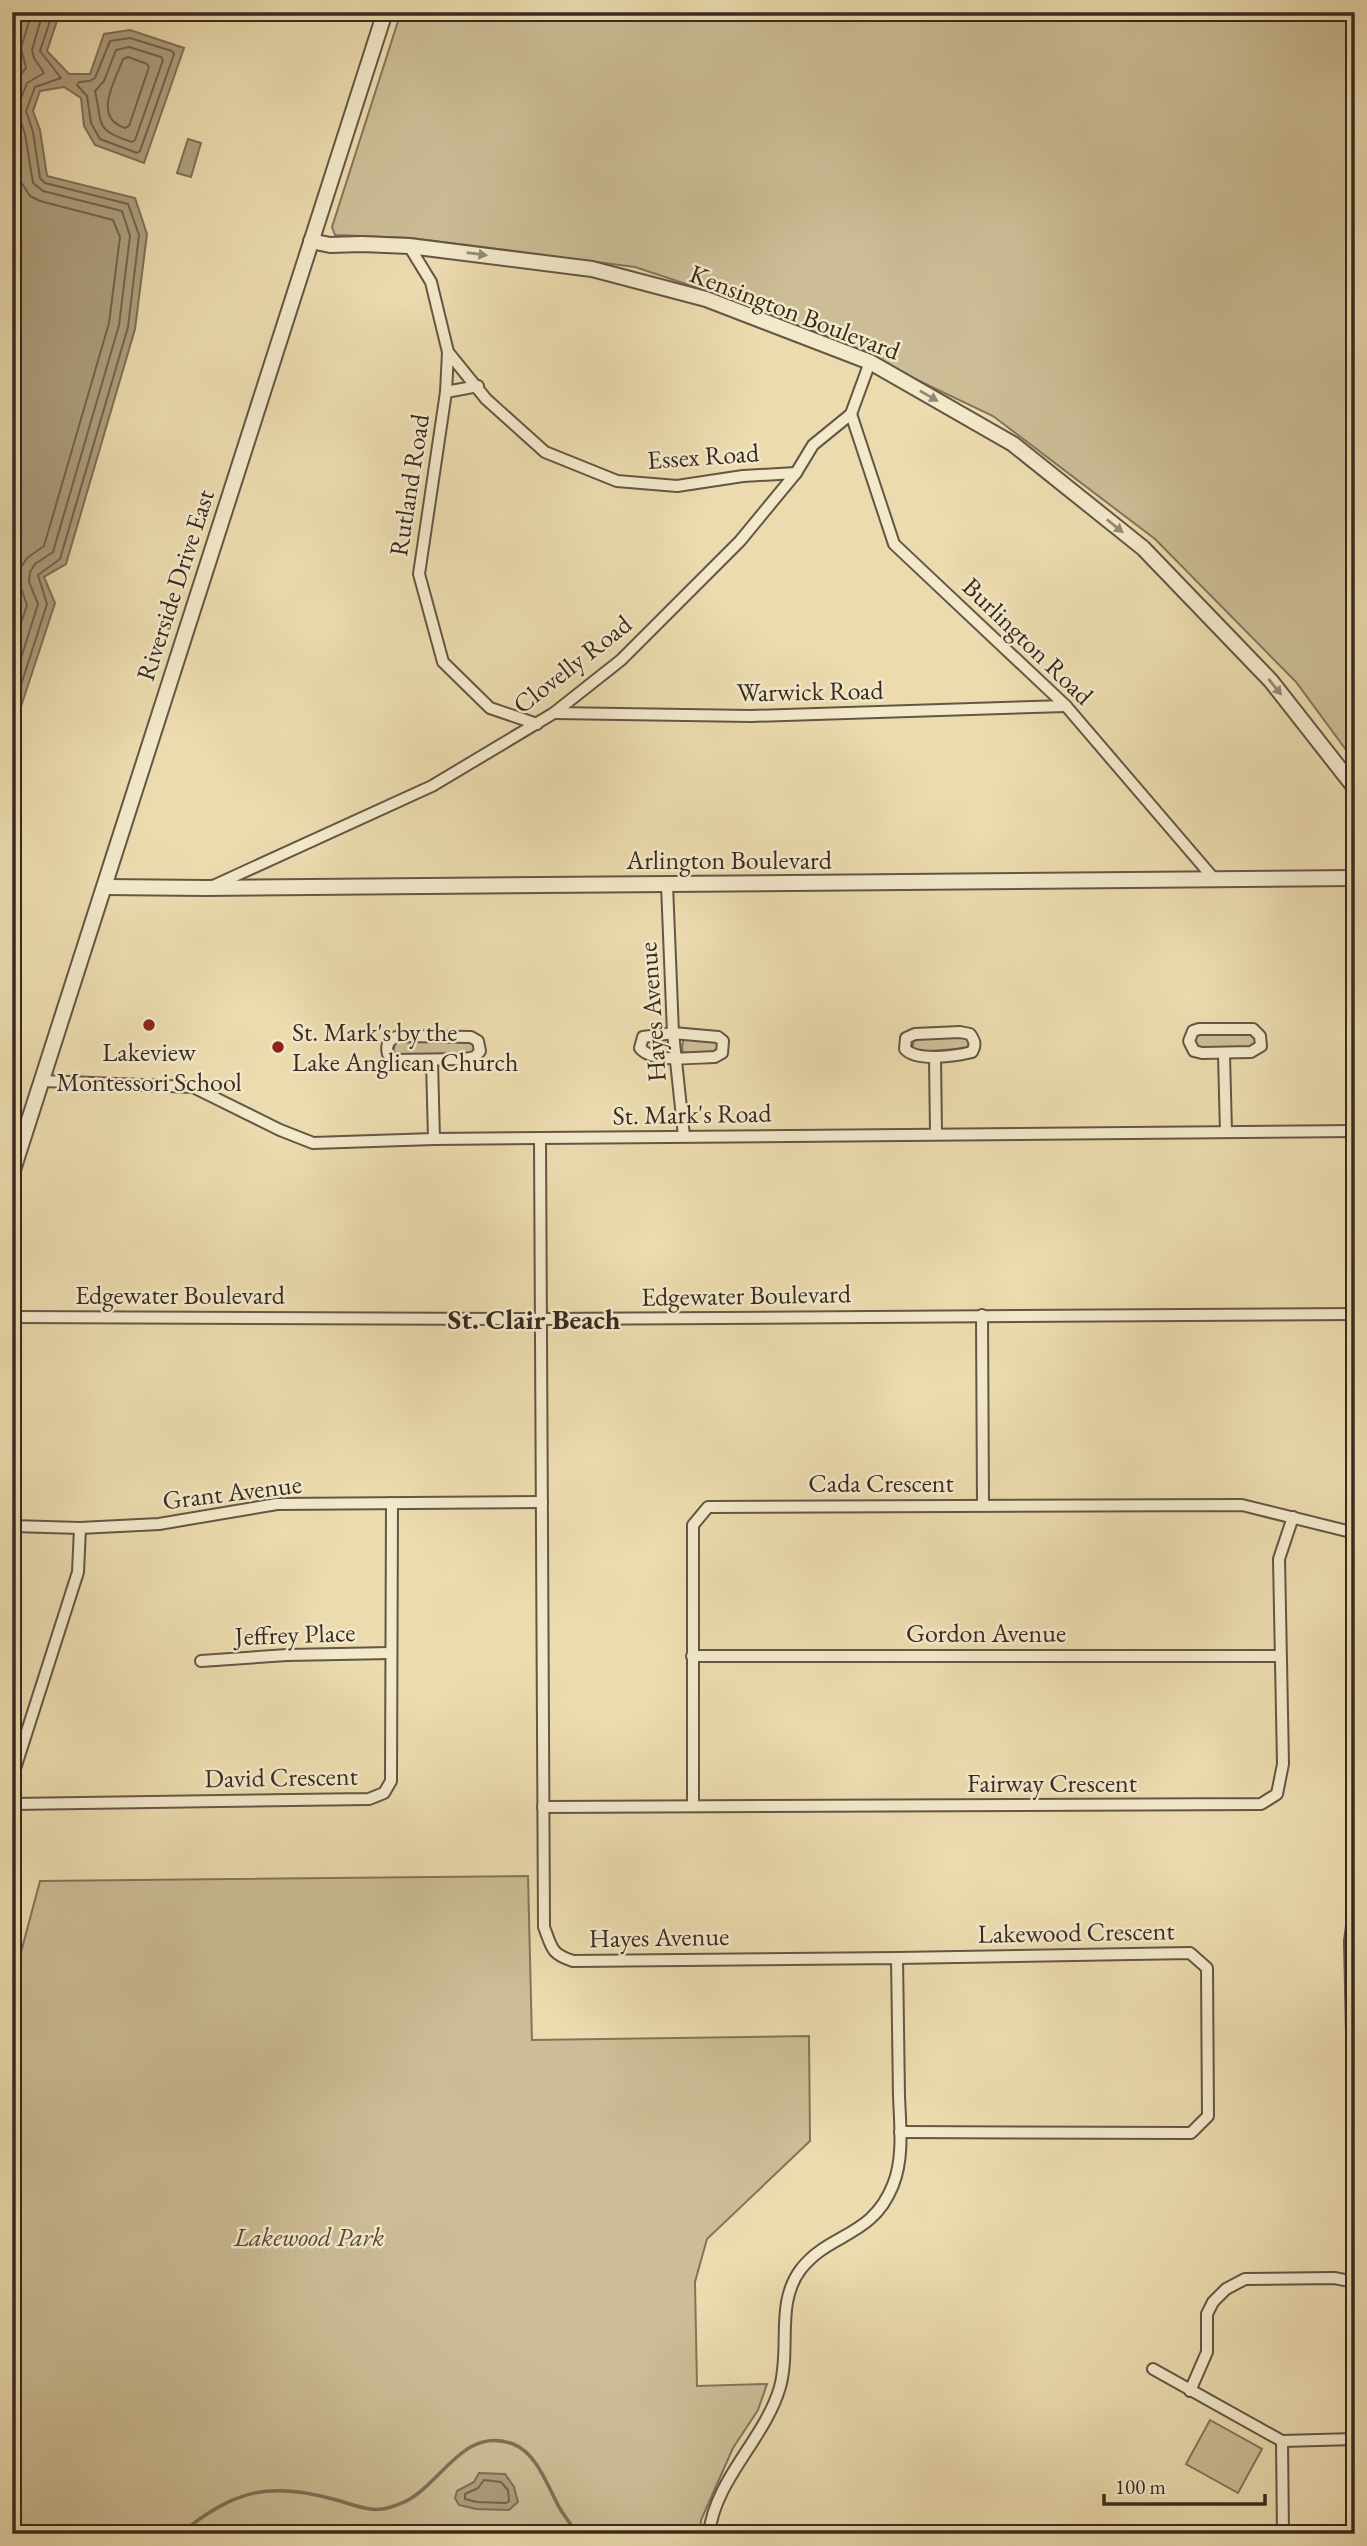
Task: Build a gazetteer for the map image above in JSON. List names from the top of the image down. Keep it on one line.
{"streets":{"street":["Kensington Boulevard","Essex Road","Rutland Road","Riverside Drive East","Burlington Road","Clovelly Road","Warwick Road","Arlington Boulevard","Hayes Avenue","St. Mark's Road","Edgewater Boulevard","Cada Crescent","Grant Avenue","Gordon Avenue","Jeffrey Place","David Crescent","Fairway Crescent","Lakewood Crescent"]},"crossings":[["Kensington Boulevard","Rutland Road"],["Kensington Boulevard","Riverside Drive East"],["Essex Road","Rutland Road"],["Essex Road","Clovelly Road"],["Rutland Road","Clovelly Road"],["Riverside Drive East","Arlington Boulevard"],["Riverside Drive East","St. Mark's Road"],["Burlington Road","Clovelly Road"],["Burlington Road","Warwick Road"],["Burlington Road","Arlington Boulevard"],["Clovelly Road","Warwick Road"],["Clovelly Road","Arlington Boulevard"],["Arlington Boulevard","Hayes Avenue"],["Hayes Avenue","St. Mark's Road"],["Hayes Avenue","Edgewater Boulevard"],["Hayes Avenue","Grant Avenue"],["Hayes Avenue","Fairway Crescent"],["Hayes Avenue","Lakewood Crescent"],["Cada Crescent","Gordon Avenue"],["Cada Crescent","Fairway Crescent"],["Grant Avenue","David Crescent"],["Gordon Avenue","Fairway Crescent"],["Jeffrey Place","David Crescent"]],"one_way":["Kensington Boulevard"],"districts":["St. Clair Beach"],"parks":["Lakewood Park"],"places":["Lakeview Montessori School","St. Mark's by the Lake Anglican Church"],"scale_bar":"100 m"}
